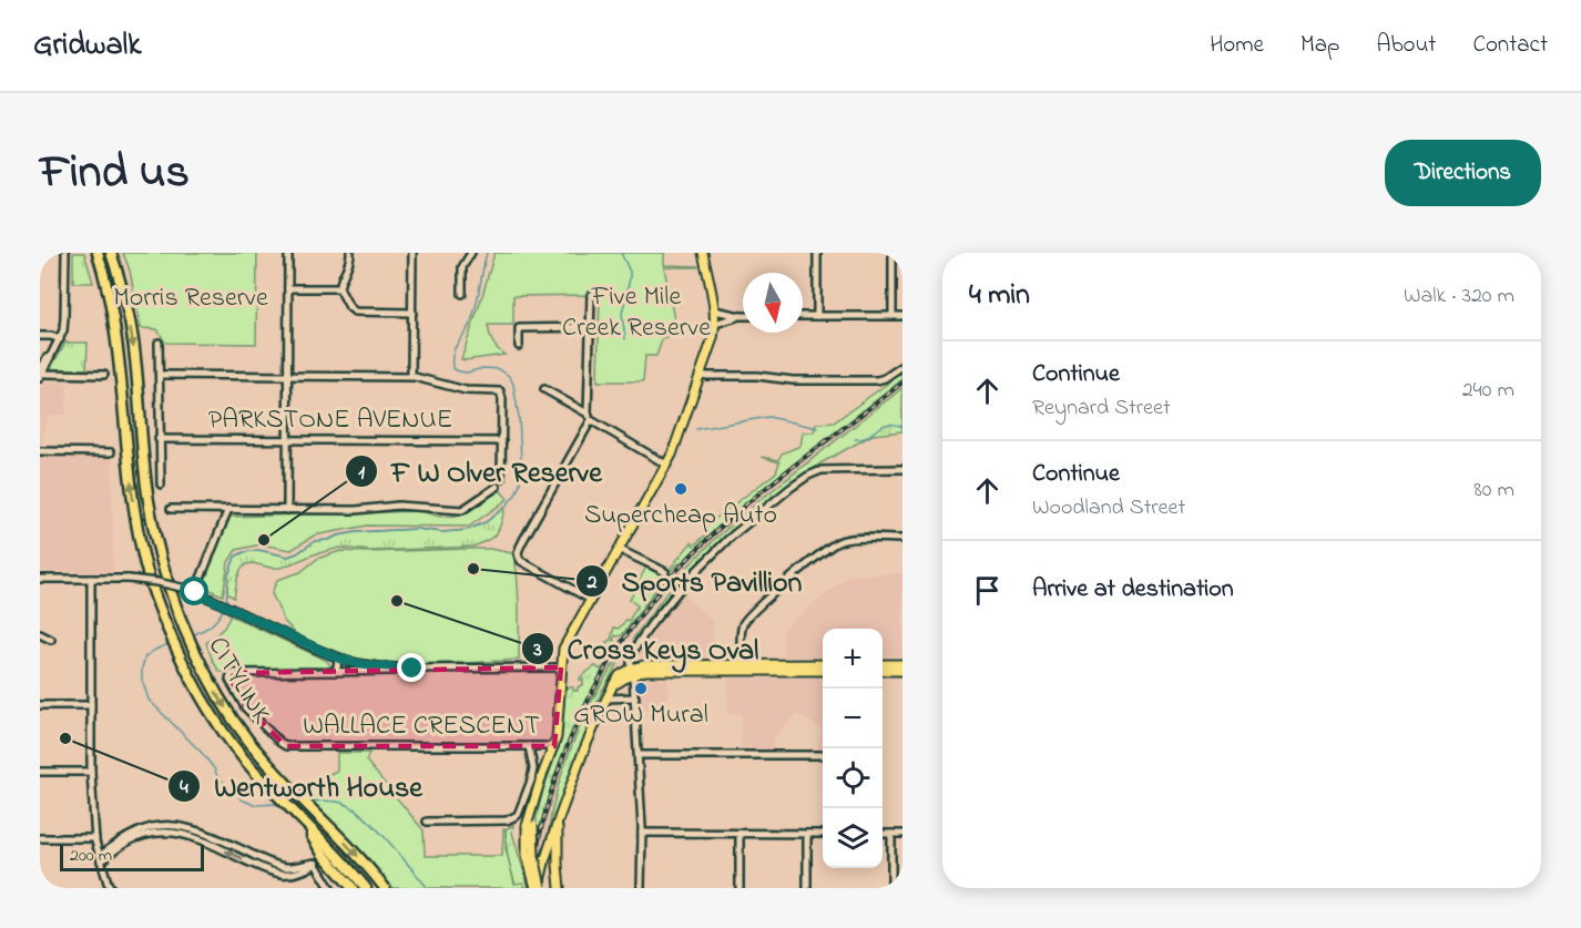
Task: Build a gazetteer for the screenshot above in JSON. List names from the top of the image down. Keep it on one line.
{"streets":{"highway":["CITYLINK"],"street":["PARKSTONE AVENUE","WALLACE CRESCENT"]},"parks":["Five Mile Creek Reserve","Morris Reserve"],"places":["Supercheap Auto","F W Olver Reserve","Sports Pavillion","Cross Keys Oval","GROW Mural","Wentworth House"],"scale_bar":"200 m","north":"bottom","page":{"header":"Gridwalk","nav":["Home","Map","About","Contact"],"title":"Find us","buttons":"Directions","heading":["4 min","Walk · 320 m"],"list":[["Continue","Reynard Street","240 m"],["Continue","Woodland Street","80 m"],"Arrive at destination"],"map_buttons":["+","−"],"scale":"200 m"}}
